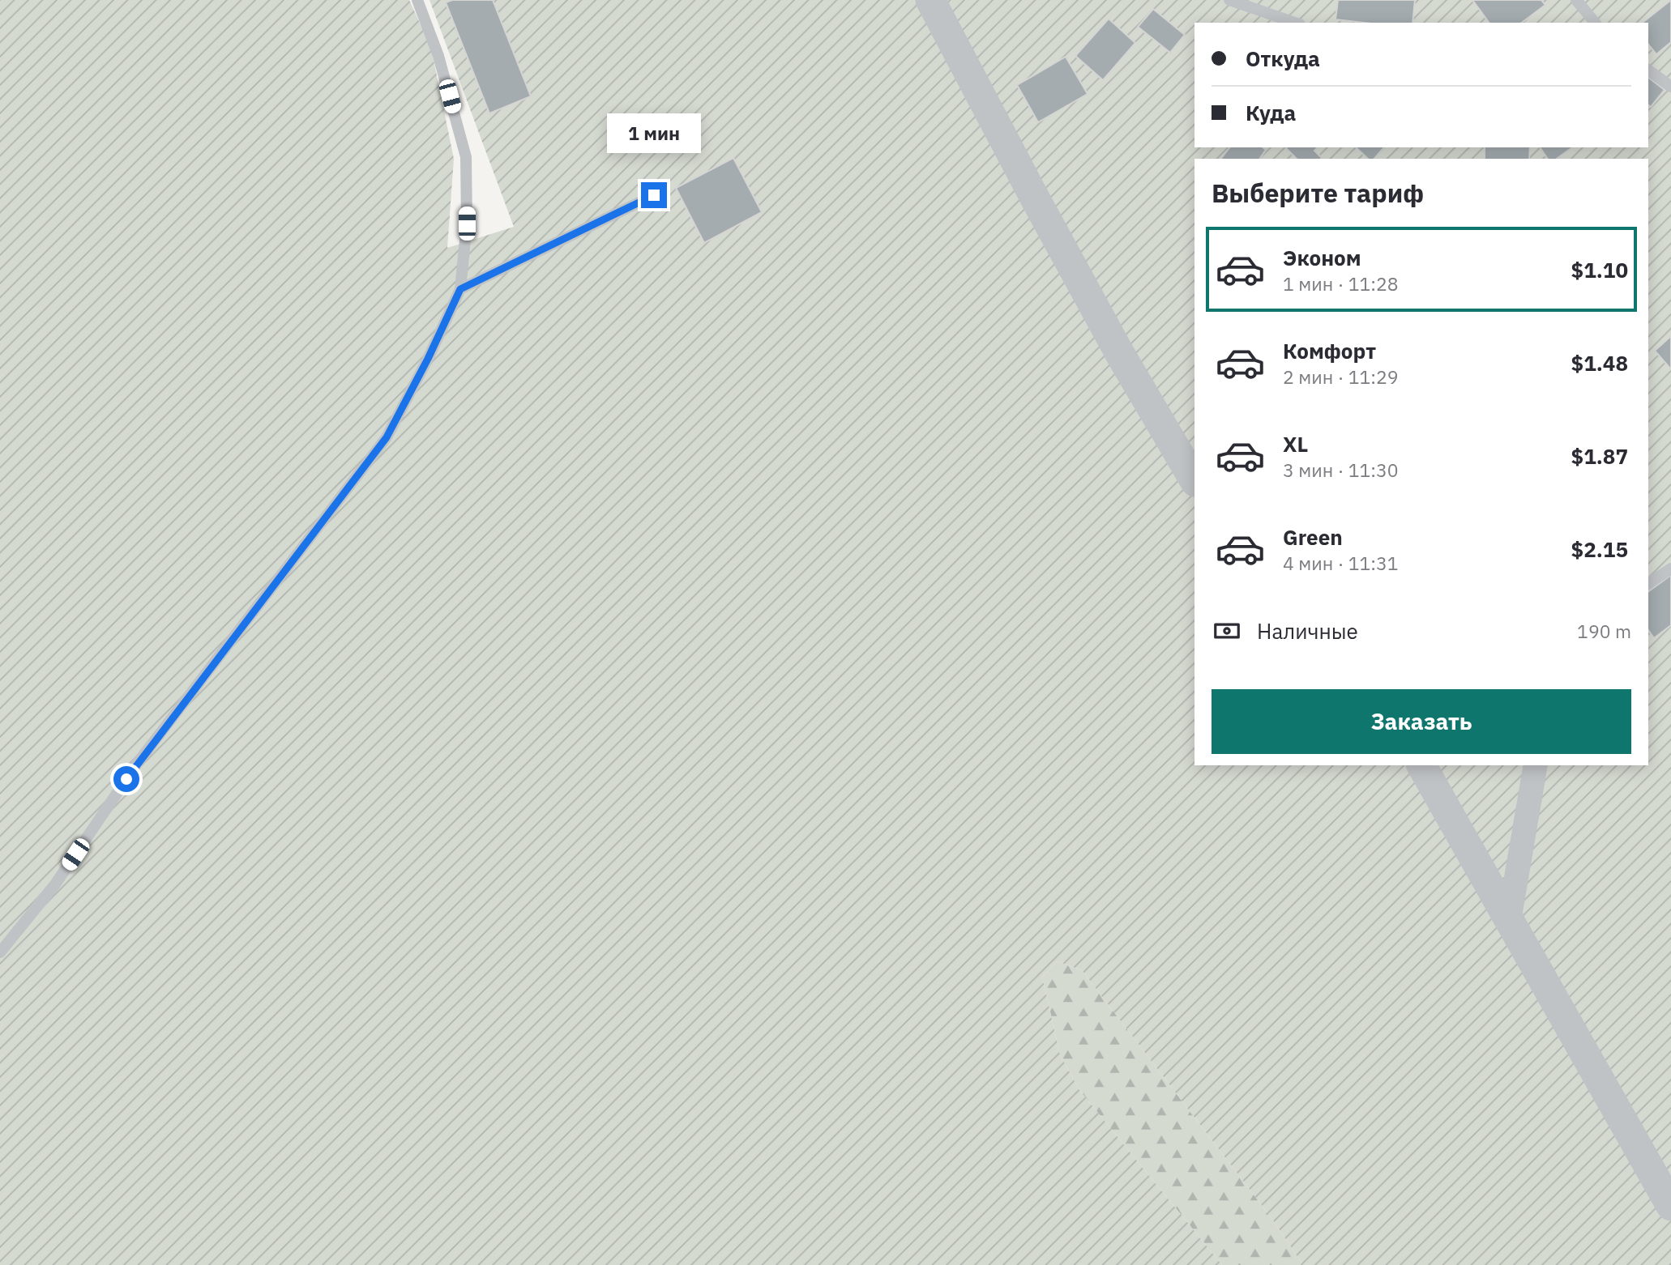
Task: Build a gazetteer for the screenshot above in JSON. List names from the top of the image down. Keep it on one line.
{"page":{"banner":["Откуда","Куда"],"bubble":"1 мин","heading":"Выберите тариф","list":[{"name":"Эконом","note":"1 мин · 11:28","value":"$1.10"},{"name":"Комфорт","note":"2 мин · 11:29","value":"$1.48"},{"name":"XL","note":"3 мин · 11:30","value":"$1.87"},{"name":"Green","note":"4 мин · 11:31","value":"$2.15"}],"pay":["Наличные","190 m"],"buttons":"Заказать"}}
